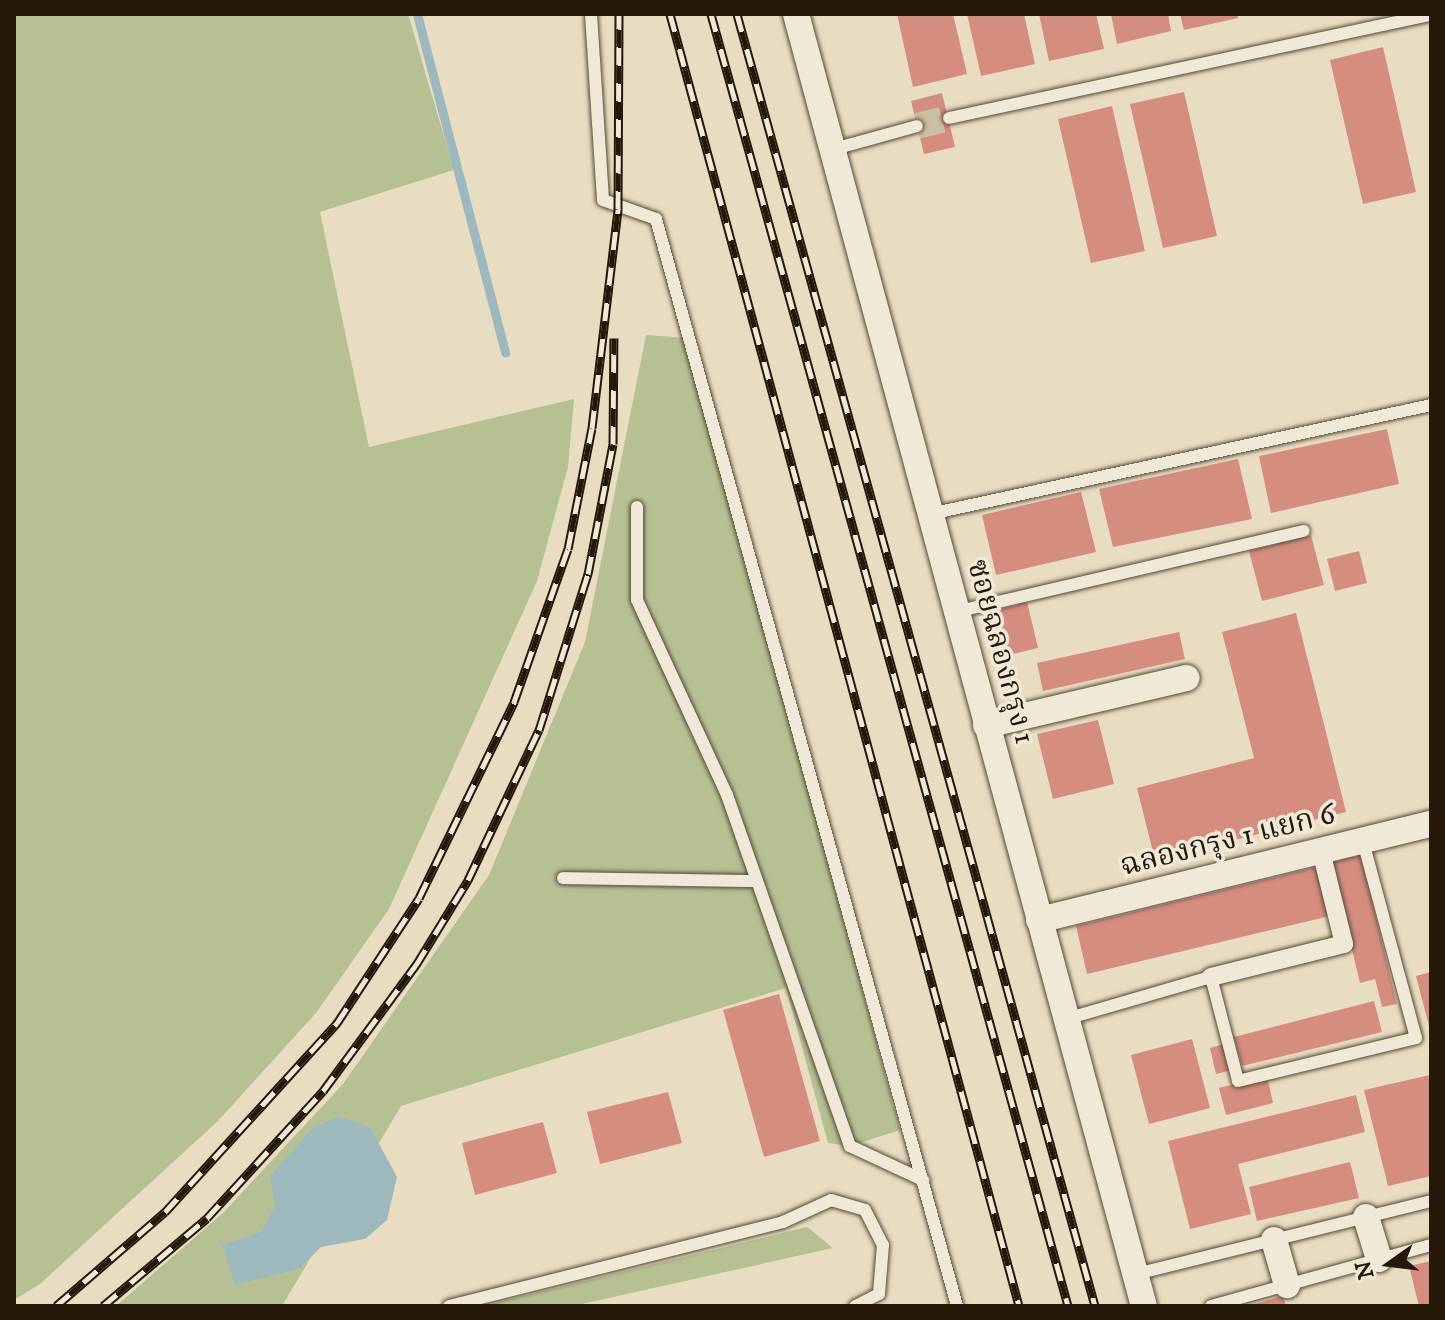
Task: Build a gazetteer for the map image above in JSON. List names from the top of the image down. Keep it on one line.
{"streets":{"street":["ซอยฉลองกรุง 1","ฉลองกรุง 1 แยก 6"]},"crossings":[["ซอยฉลองกรุง 1","ฉลองกรุง 1 แยก 6"]],"north":"left"}
